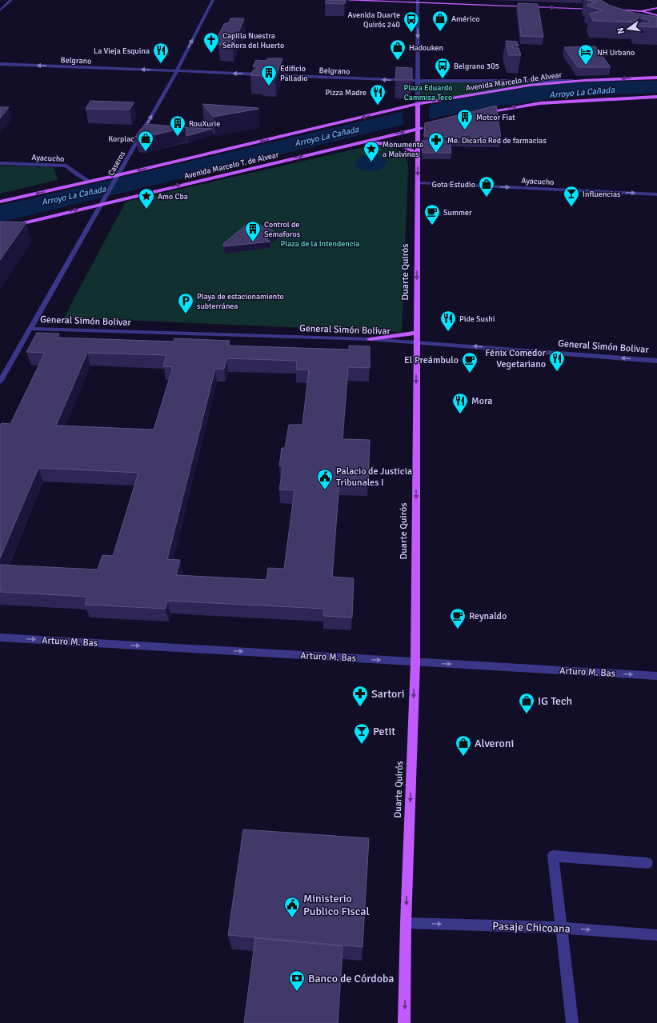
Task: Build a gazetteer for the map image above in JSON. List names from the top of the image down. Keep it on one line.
{"streets":{"main road":["Avenida Marcelo T. de Alvear","Duarte Quirós"],"street":["Belgrano","Ayacucho","Caseros","General Simón Bolivar","Arturo M. Bas","Pasaje Chicoana"]},"crossings":[["Belgrano","Avenida Marcelo T. de Alvear"],["Belgrano","Caseros"],["Belgrano","Duarte Quirós"],["Avenida Marcelo T. de Alvear","Ayacucho"],["Avenida Marcelo T. de Alvear","Caseros"],["Avenida Marcelo T. de Alvear","Duarte Quirós"],["Ayacucho","Duarte Quirós"],["Caseros","General Simón Bolivar"],["Duarte Quirós","General Simón Bolivar"],["Duarte Quirós","Arturo M. Bas"],["Duarte Quirós","Pasaje Chicoana"]],"one_way":["Belgrano","Ayacucho","Caseros","Duarte Quirós","General Simón Bolivar","Arturo M. Bas","Pasaje Chicoana"],"water":["Arroyo La Cañada"],"parks":["Plaza Eduardo Cammisa Teco","Plaza de la Intendencia"],"places":{"shop":["Américo","Hadouken","Korplac","Gota Estudio","IG Tech","Alveroni"],"bus stop":["Avenida Duarte Quirós 240","Belgrano 305"],"church":["Capilla Nuestra Señora del Huerto"],"restaurant":["La Vieja Esquina","Pizza Madre","Pide Sushi","Fénix Comedor Vegetariano","Mora"],"hotel":["NH Urbano"],"building":["Edificio Palladio","Motcor Fiat","RouXurie","Control de Semaforos"],"pharmacy":["Me. Dicarlo Red de farmacias","Sartori"],"place":["Monumento a Malvinas","Amo Cba"],"bar":["Influencias","Petit"],"cafe":["Summer","El Preámbulo","Reynaldo"],"parking":["Playa de estacionamiento subterránea"],"public building":["Palacio de Justicia Tribunales I","Ministerio Publico Fiscal"],"bank":["Banco de Córdoba"]},"north":"left"}
